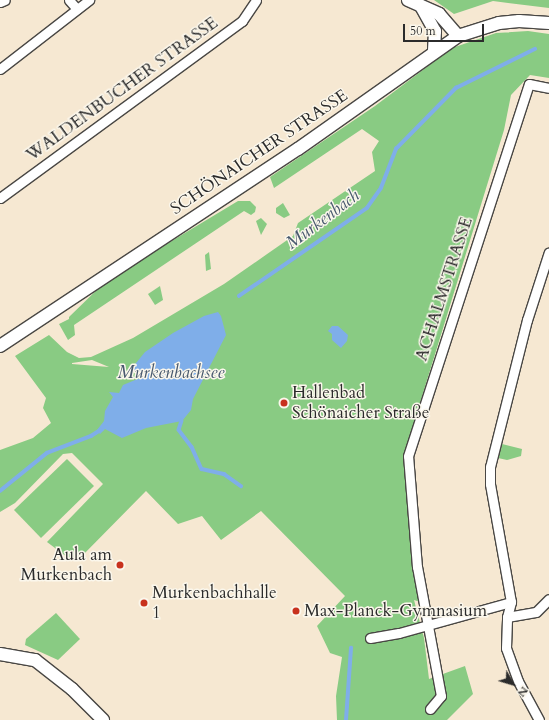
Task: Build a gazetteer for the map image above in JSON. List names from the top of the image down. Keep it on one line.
{"streets":{"main road":["SCHÖNAICHER STRASSE"],"street":["WALDENBUCHER STRASSE","ACHALMSTRASSE"]},"water":["Murkenbach","Murkenbachsee"],"places":["Hallenbad Schönaicher Straße","Aula am Murkenbach","Murkenbachhalle 1","Max-Planck-Gymnasium"],"scale_bar":"50 m","north":"bottom right"}
